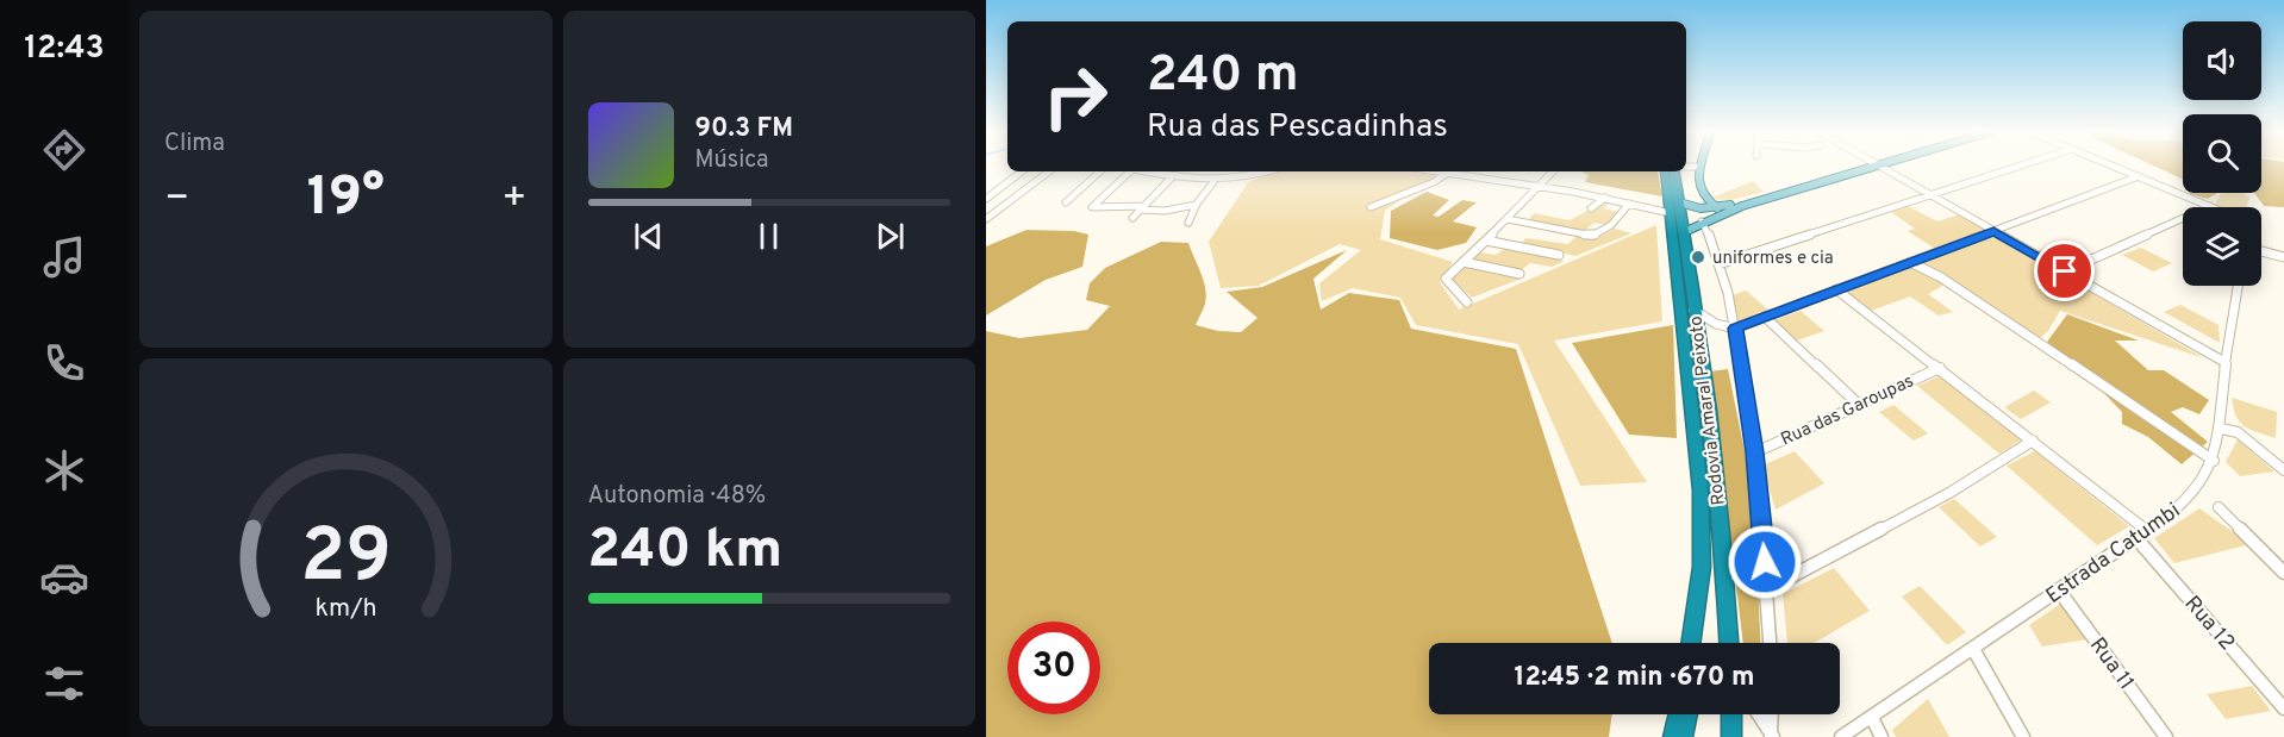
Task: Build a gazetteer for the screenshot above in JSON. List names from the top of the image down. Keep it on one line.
{"streets":{"highway":["Rodovia Amaral Peixoto"],"street":["Rua das Garoupas","Estrada Catumbi","Rua 12","Rua 11"]},"crossings":[["Rua das Garoupas","Rua 12"],["Estrada Catumbi","Rua 12"],["Estrada Catumbi","Rua 11"]],"places":["uniformes e cia"],"page":{"tabs":"12:43","tile":["Clima",["Autonomia · 48%","240 km"]],"turn":["240 m","Rua das Pescadinhas"],"song":["90.3 FM","Música"],"heat":["−","19°","+"],"limit":"30","trip":"12:45 · 2 min · 670 m","gauge":["29","km/h"]}}
